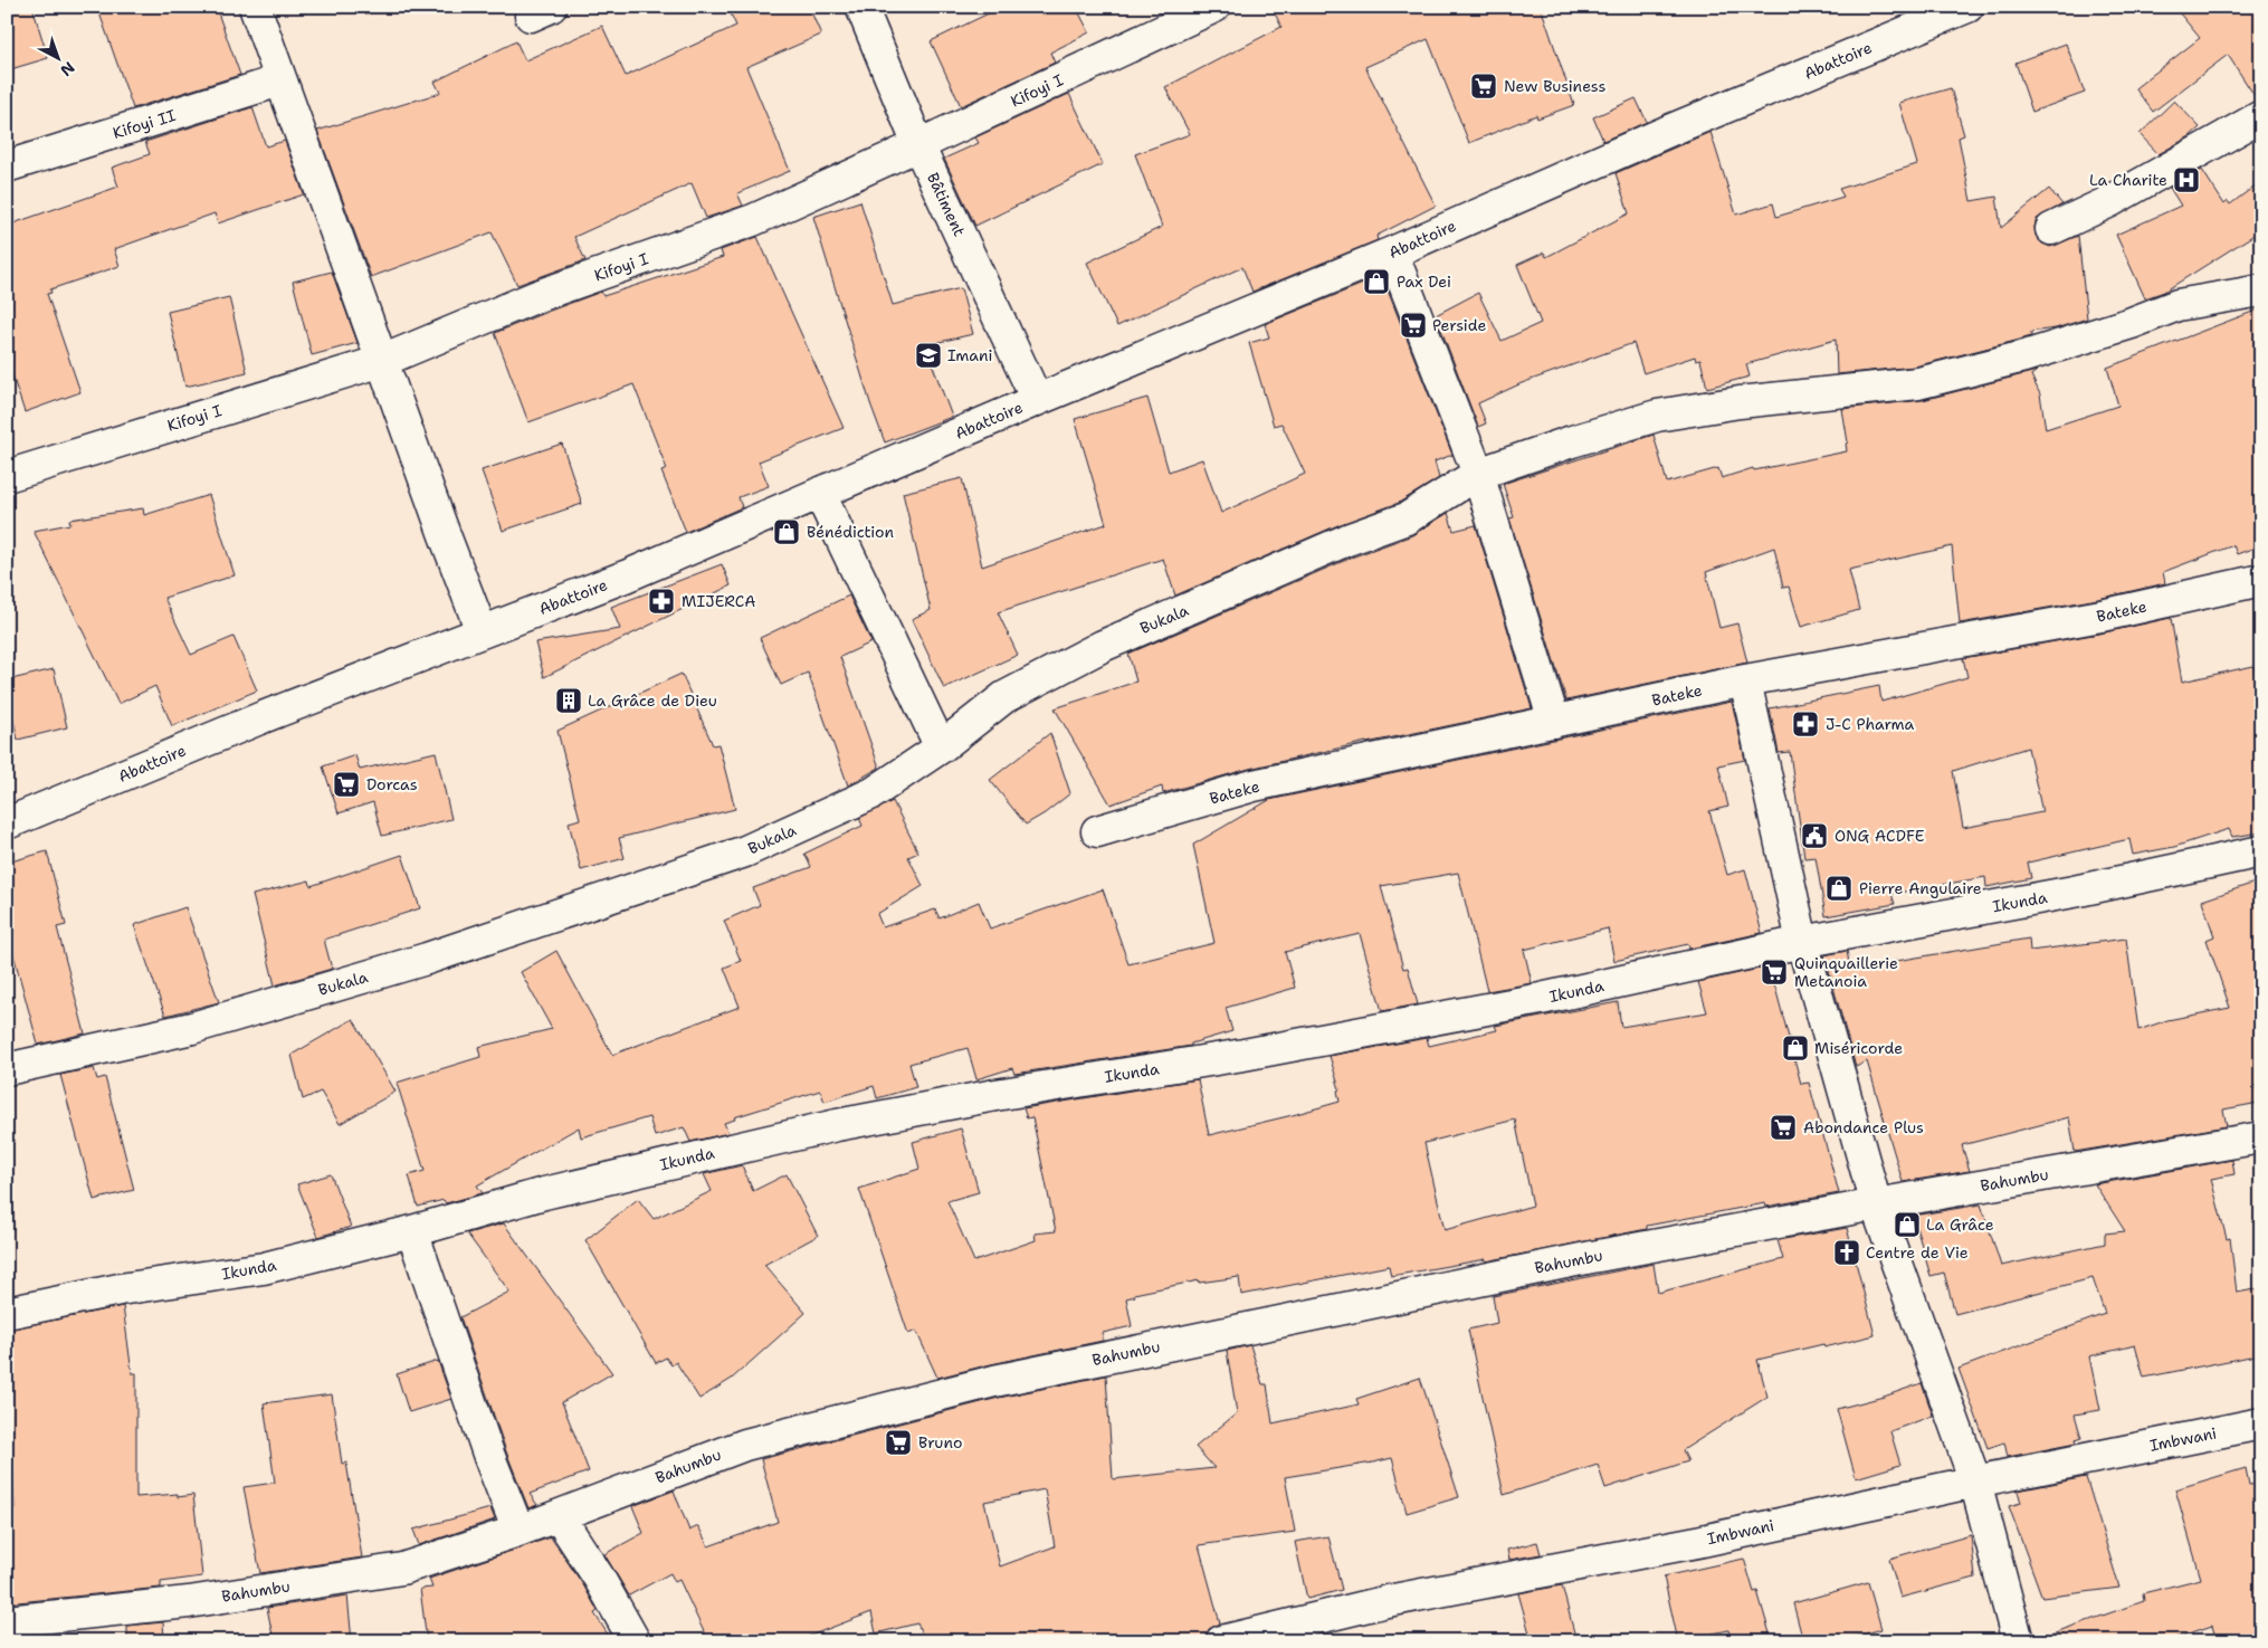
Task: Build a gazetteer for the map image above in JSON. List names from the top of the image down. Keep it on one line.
{"streets":{"street":["Abattoire","Kifoyi I","Kifoyi II","Bâtiment","Bateke","Bukala","Ikunda","Bahumbu","Imbwani"]},"crossings":[["Abattoire","Bâtiment"],["Kifoyi I","Bâtiment"]],"places":{"supermarket":["New Business","Perside","Dorcas","Quinquaillerie Metanoia","Abondance Plus","Bruno"],"hospital":["La Charite"],"shop":["Pax Dei","Bénédiction","Pierre Angulaire","Miséricorde","La Grâce"],"school or university":["Imani"],"pharmacy":["MIJERCA","J-C Pharma"],"building":["La Grâce de Dieu"],"public building":["ONG ACDFE"],"church":["Centre de Vie"]},"north":"bottom right"}
